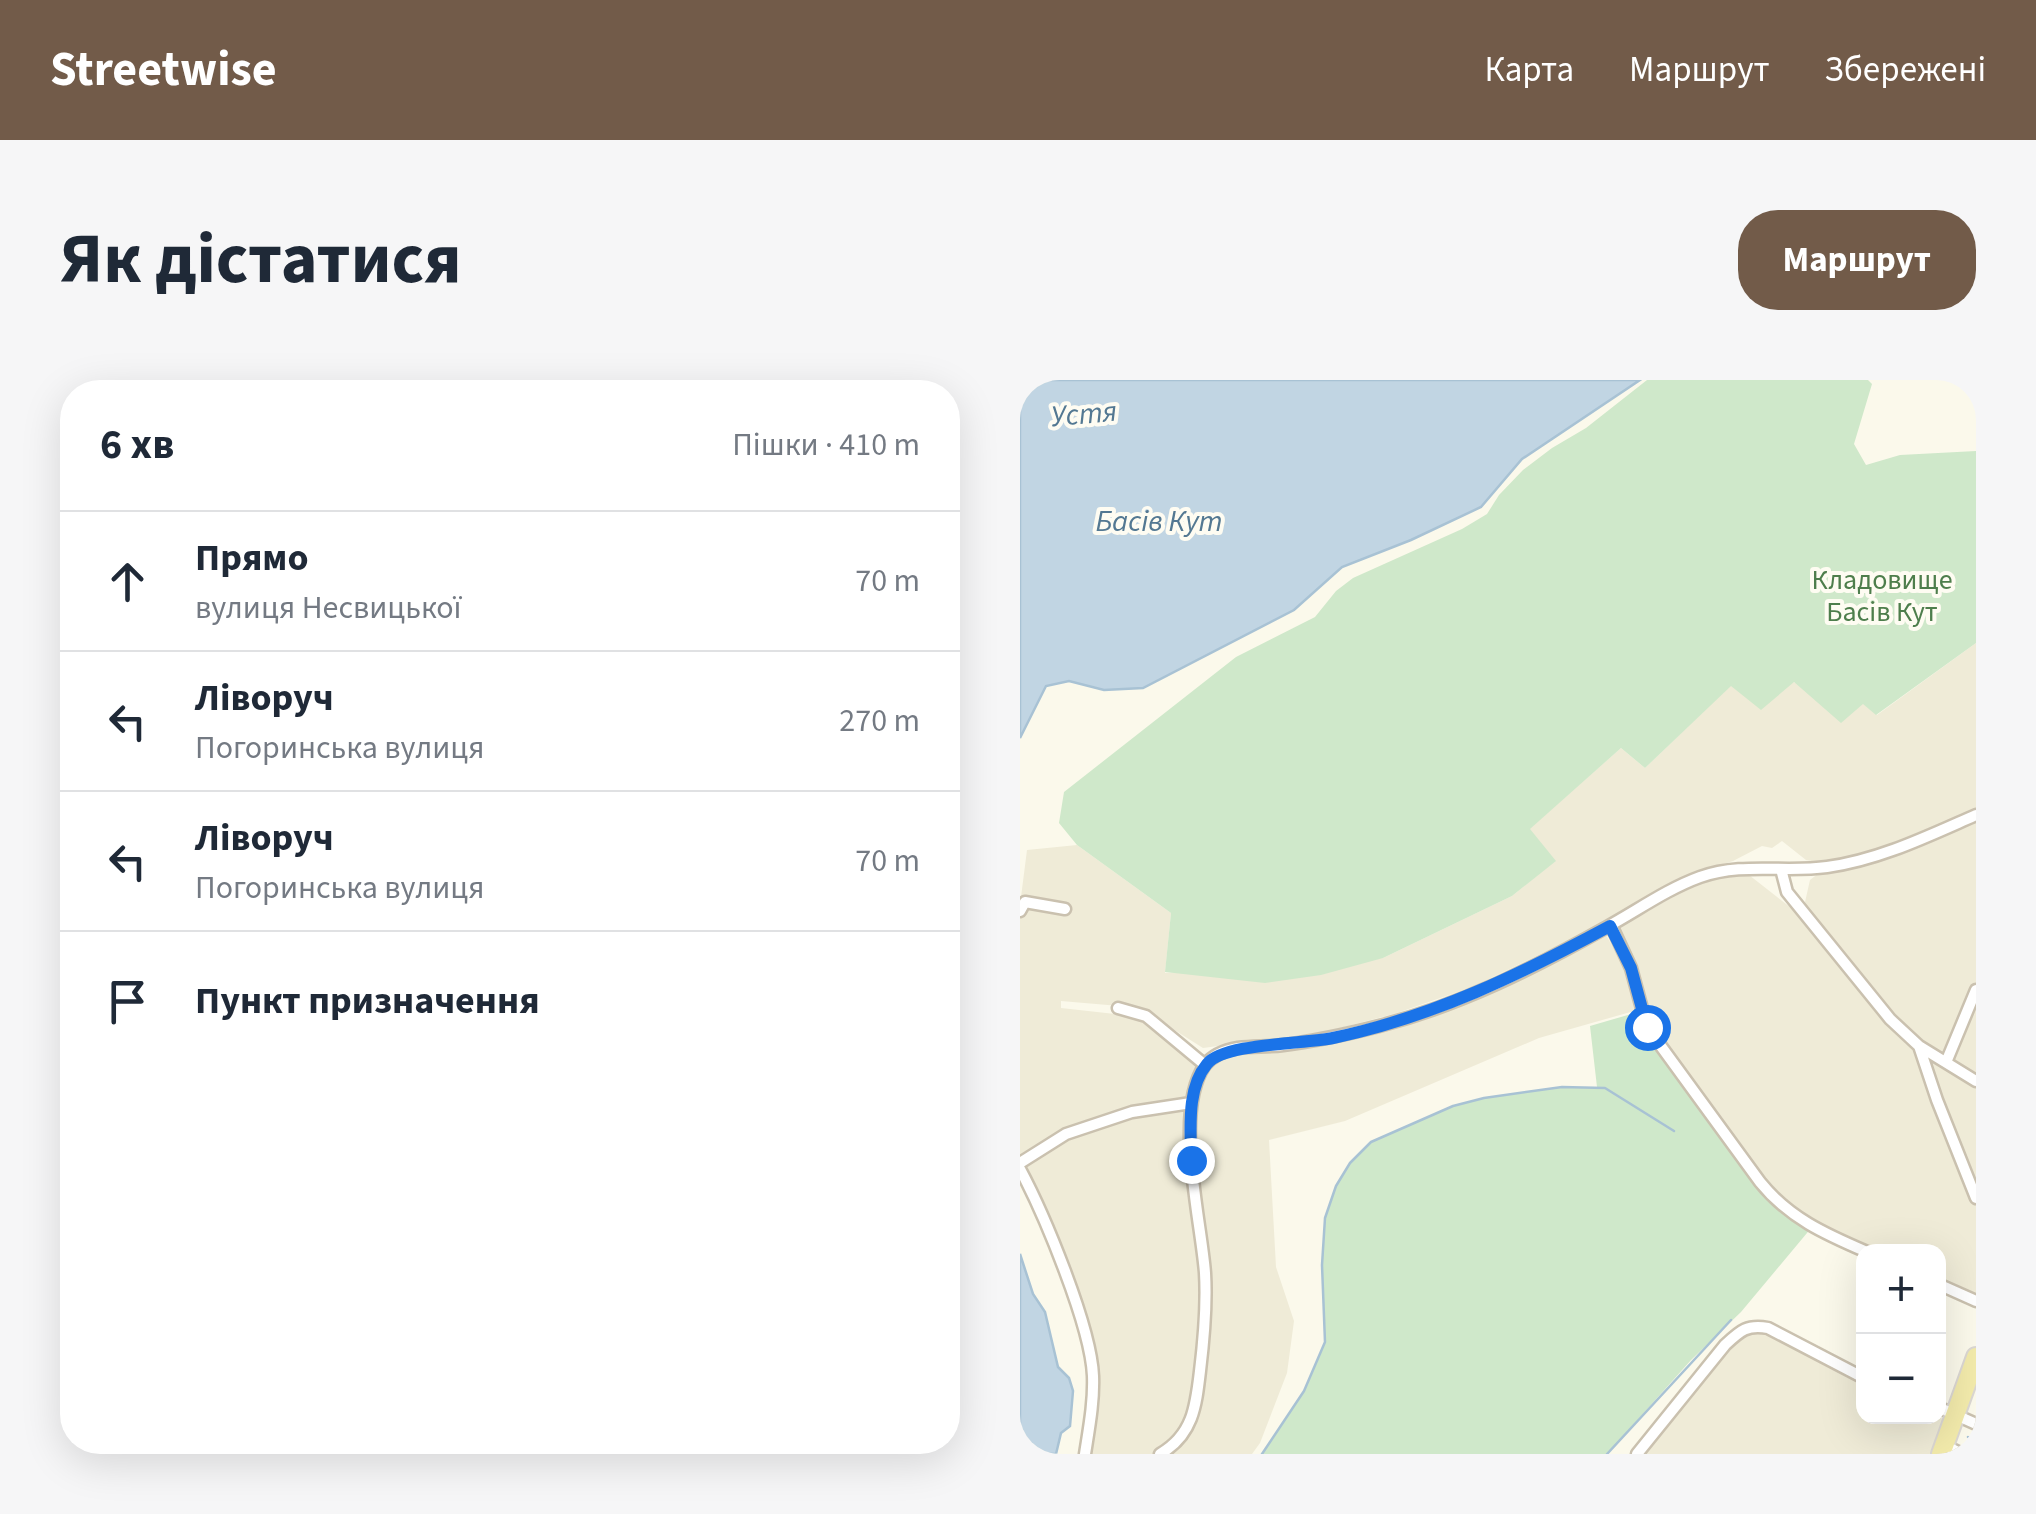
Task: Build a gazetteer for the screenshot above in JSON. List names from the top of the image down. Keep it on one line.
{"water":["Устя","Басів Кут"],"parks":["Кладовище Басів Кут"],"page":{"header":"Streetwise","nav":["Карта","Маршрут","Збережені"],"title":"Як дістатися","buttons":"Маршрут","heading":["6 хв","Пішки · 410 m"],"list":[["Прямо","вулиця Несвицької","70 m"],["Ліворуч","Погоринська вулиця","270 m"],["Ліворуч","Погоринська вулиця","70 m"],"Пункт призначення"],"map_buttons":["+","−"]}}
